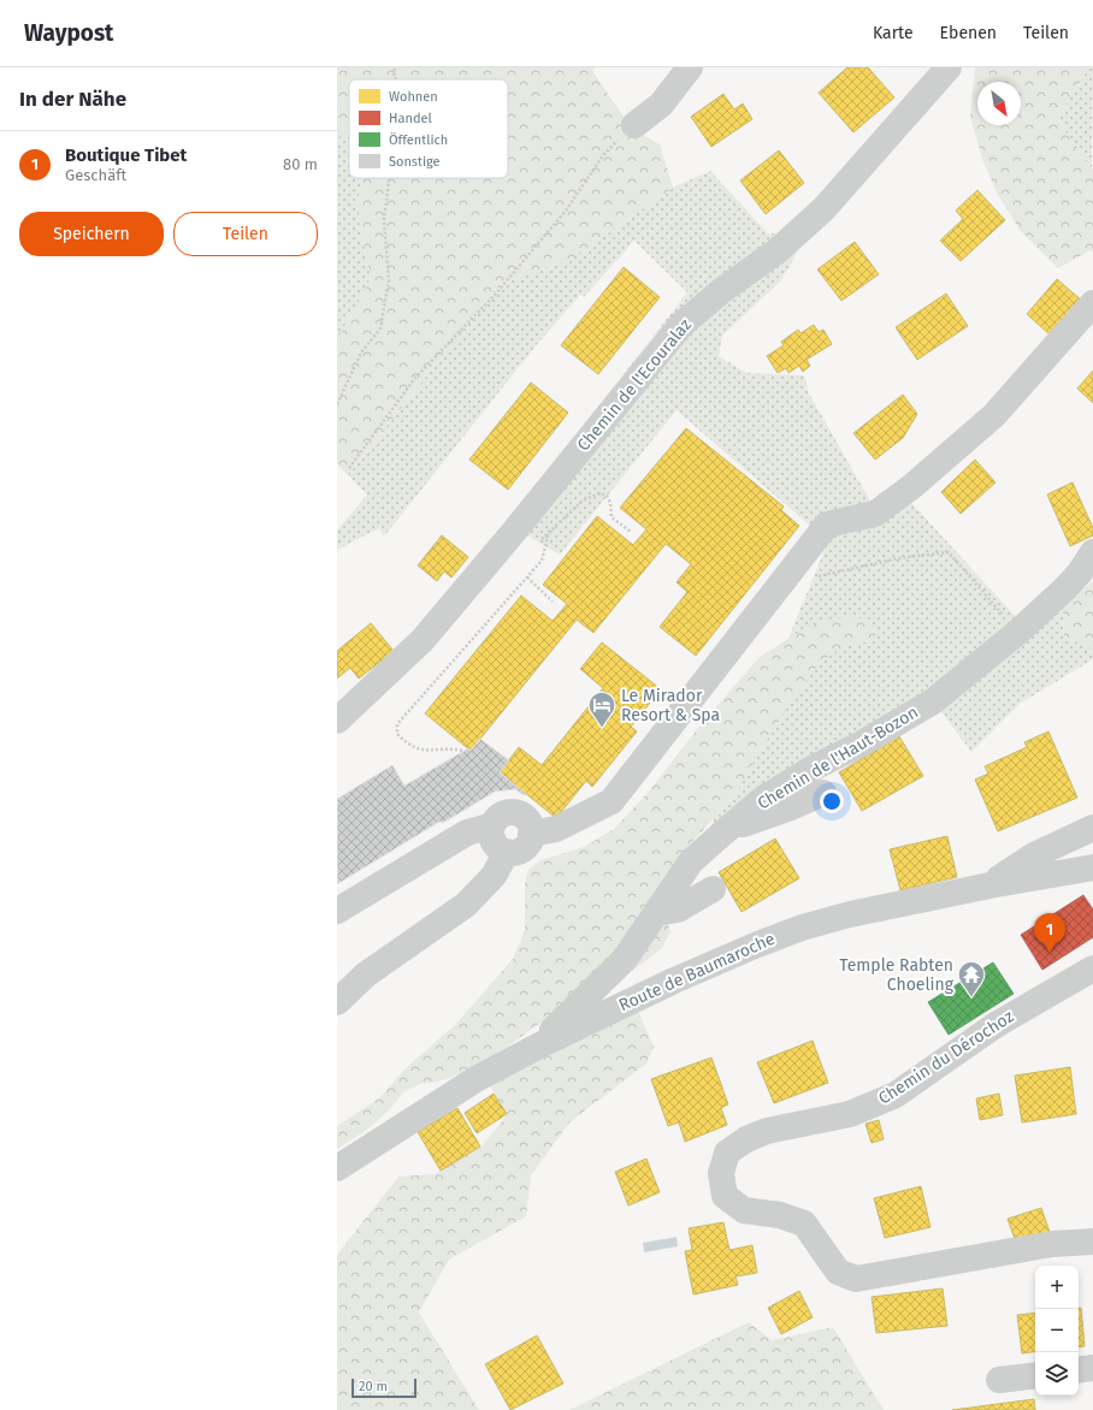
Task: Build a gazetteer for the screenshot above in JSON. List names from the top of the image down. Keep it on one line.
{"streets":{"street":["Chemin de l'Ecouralaz","Chemin de l'Haut-Bozon","Route de Baumaroche","Chemin du Dérochoz"]},"crossings":[["Chemin de l'Haut-Bozon","Route de Baumaroche"]],"places":{"hotel":["Le Mirador Resort & Spa"],"temple":["Temple Rabten Choeling"]},"legend":["Wohnen","Handel","Öffentlich","Sonstige"],"scale_bar":"20 m","north":"bottom right","page":{"header":"Waypost","nav":["Karte","Ebenen","Teilen"],"heading":"In der Nähe","list":[{"mark":"1","name":"Boutique Tibet","note":"Geschäft","value":"80 m"}],"buttons":["Speichern","Teilen"],"pins":"1","map_buttons":["+","−"],"scale":"20 m"}}
